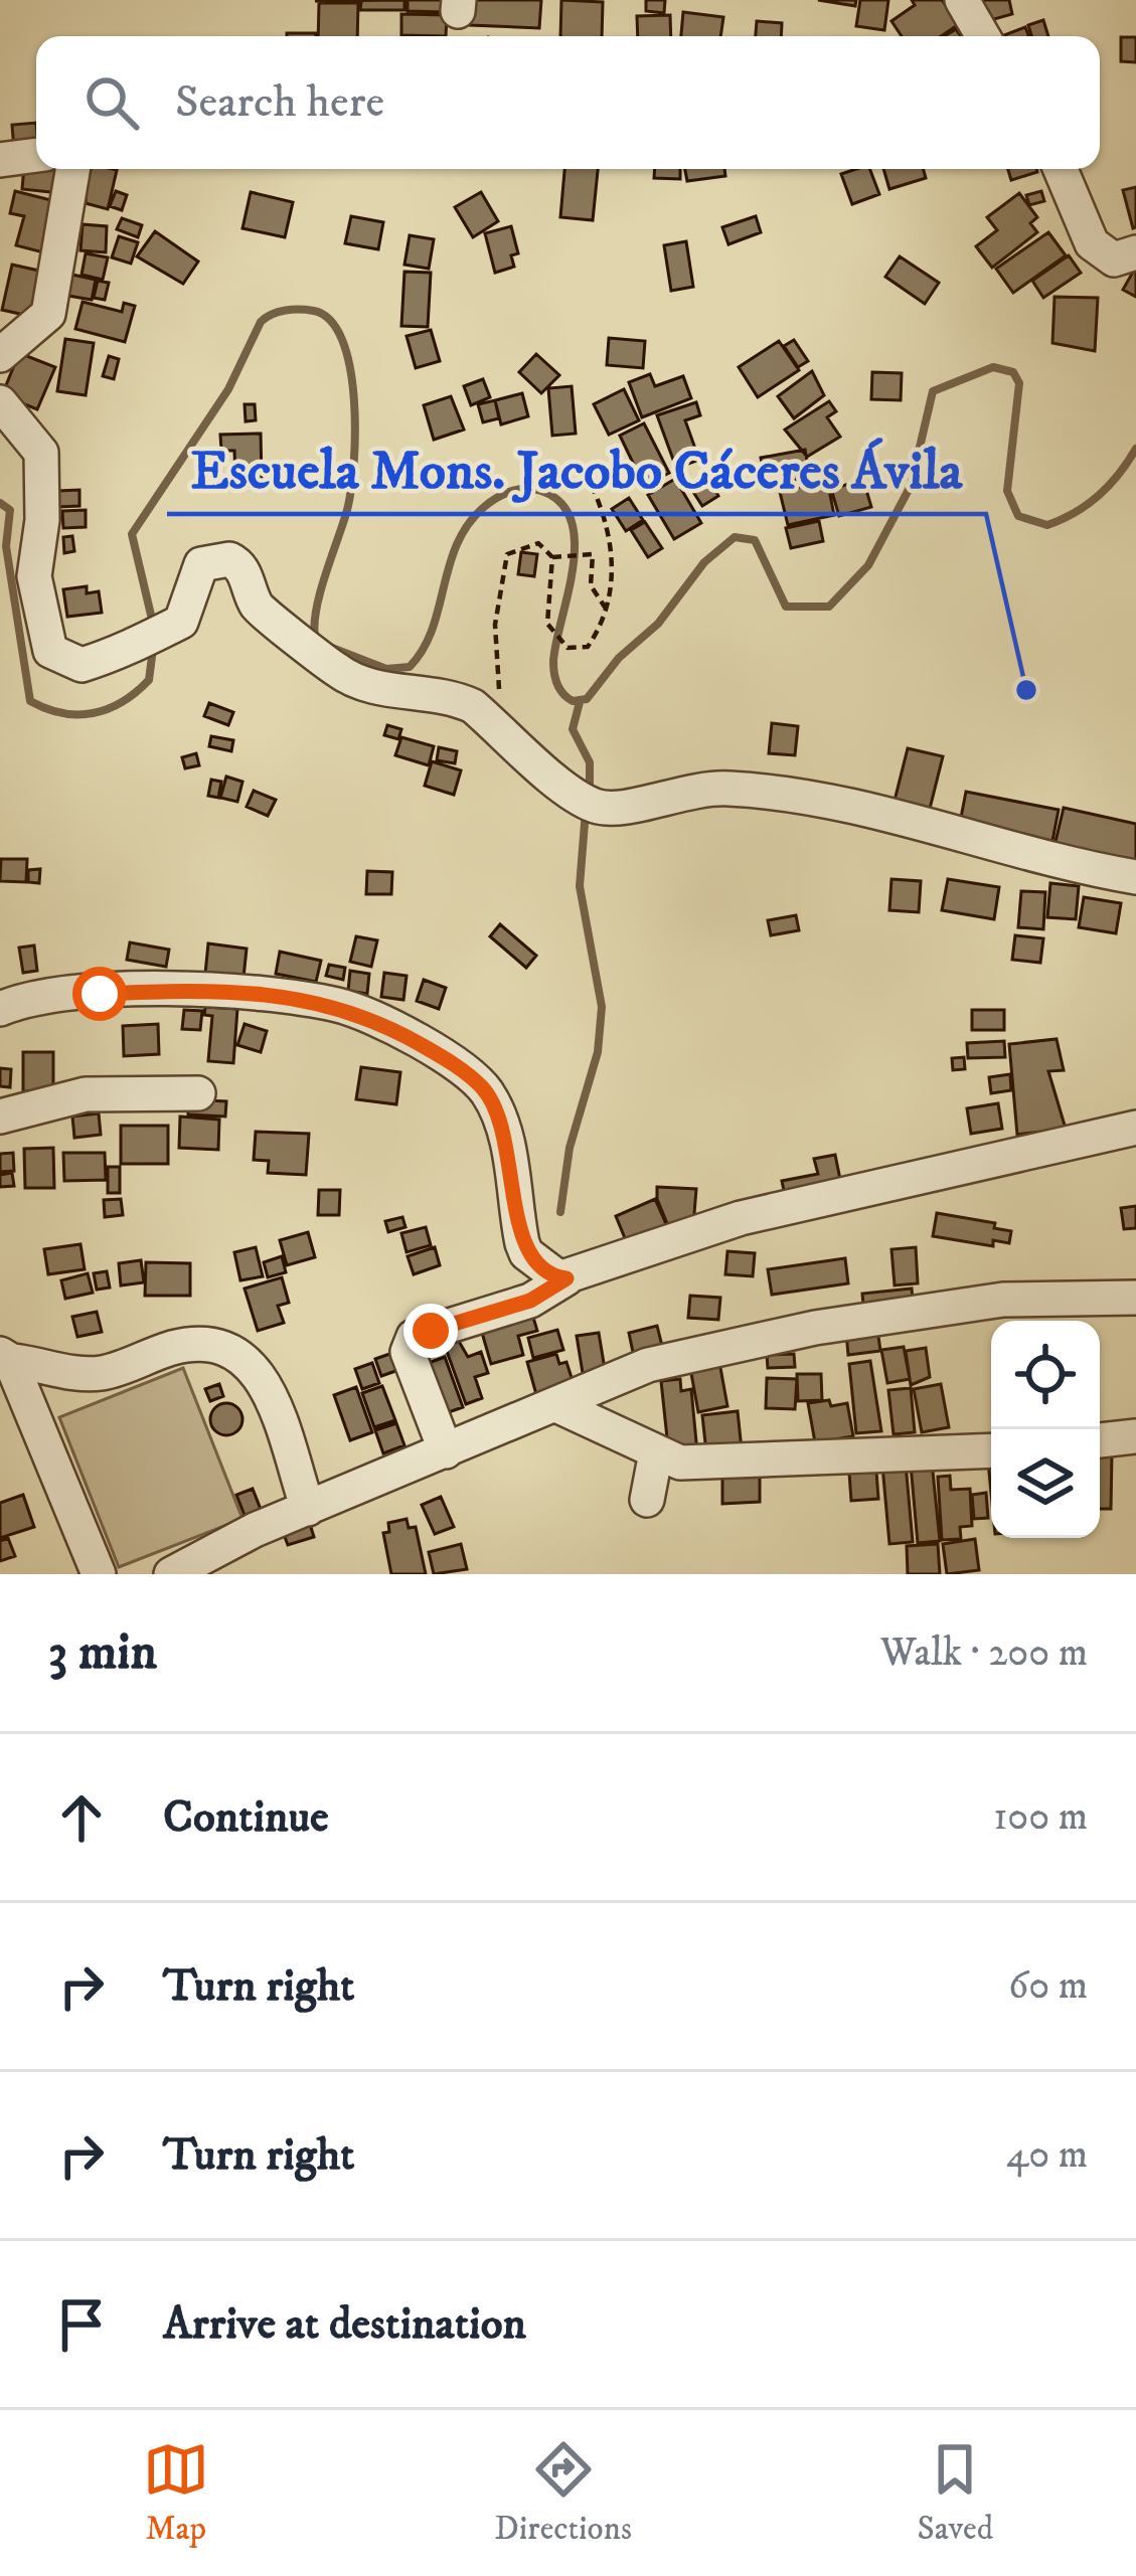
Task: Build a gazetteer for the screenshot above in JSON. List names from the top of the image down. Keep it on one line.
{"places":["Escuela Mons. Jacobo Cáceres Ávila"],"page":{"search":"Search here","heading":["3 min","Walk · 200 m"],"list":[["Continue","100 m"],["Turn right","60 m"],["Turn right","40 m"],"Arrive at destination"],"nav":["Map","Directions","Saved"]}}
